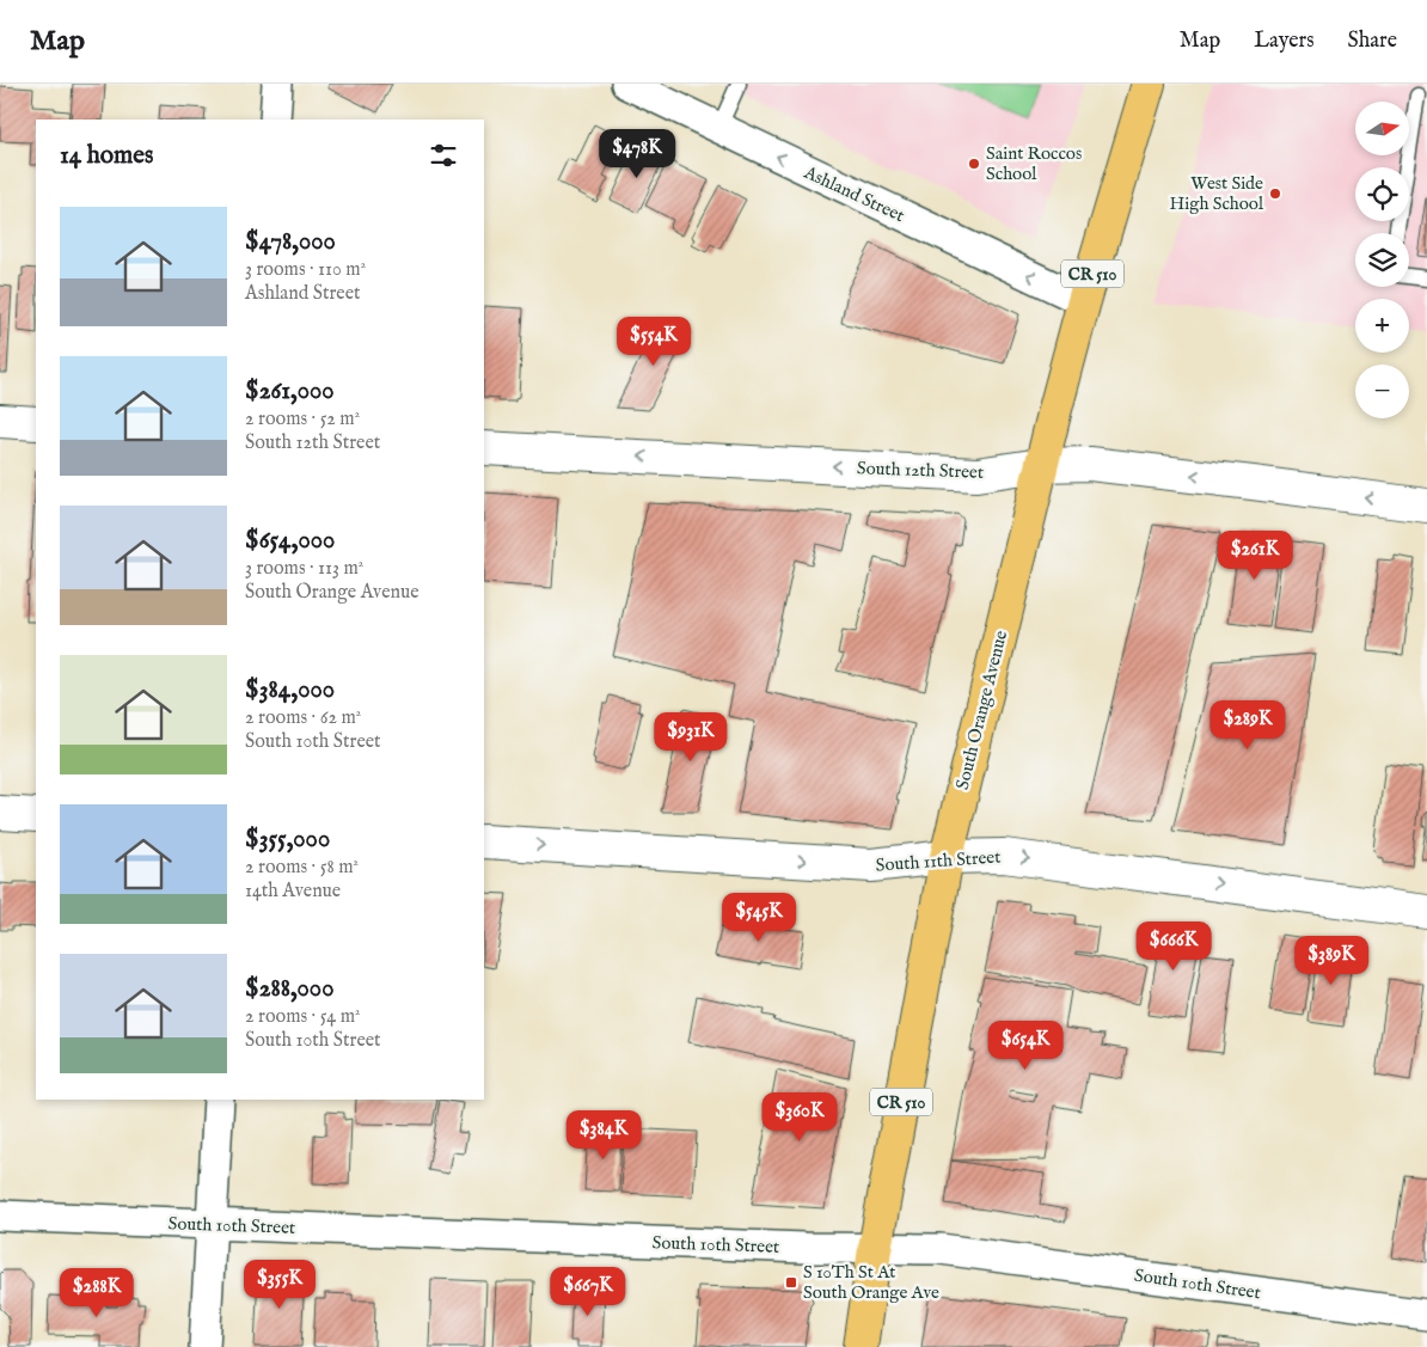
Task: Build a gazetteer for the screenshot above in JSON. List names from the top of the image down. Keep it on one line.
{"streets":{"main road":["CR 510","South Orange Avenue"],"street":["Ashland Street","South 12th Street","South 11th Street","South 10th Street"]},"crossings":[["Ashland Street","South Orange Avenue"],["South 12th Street","South Orange Avenue"],["South Orange Avenue","South 11th Street"],["South Orange Avenue","South 10th Street"]],"one_way":["Ashland Street","South 12th Street","South 11th Street"],"places":{"other":["Saint Roccos School","West Side High School"],"transit":["S 10Th St At South Orange Ave"]},"north":"right","page":{"header":"Map","nav":["Map","Layers","Share"],"map_buttons":["+","−"],"heading":"14 homes","price":["$478K","$554K","$261K","$289K","$931K","$545K","$666K","$389K","$654K","$360K","$384K","$355K","$667K","$288K"],"list":[{"name":"$478,000","note":"3 rooms · 110 m² · Ashland Street"},{"name":"$261,000","note":"2 rooms · 52 m² · South 12th Street"},{"name":"$654,000","note":"3 rooms · 113 m² · South Orange Avenue"},{"name":"$384,000","note":"2 rooms · 62 m² · South 10th Street"},{"name":"$355,000","note":"2 rooms · 58 m² · 14th Avenue"},{"name":"$288,000","note":"2 rooms · 54 m² · South 10th Street"}]}}
